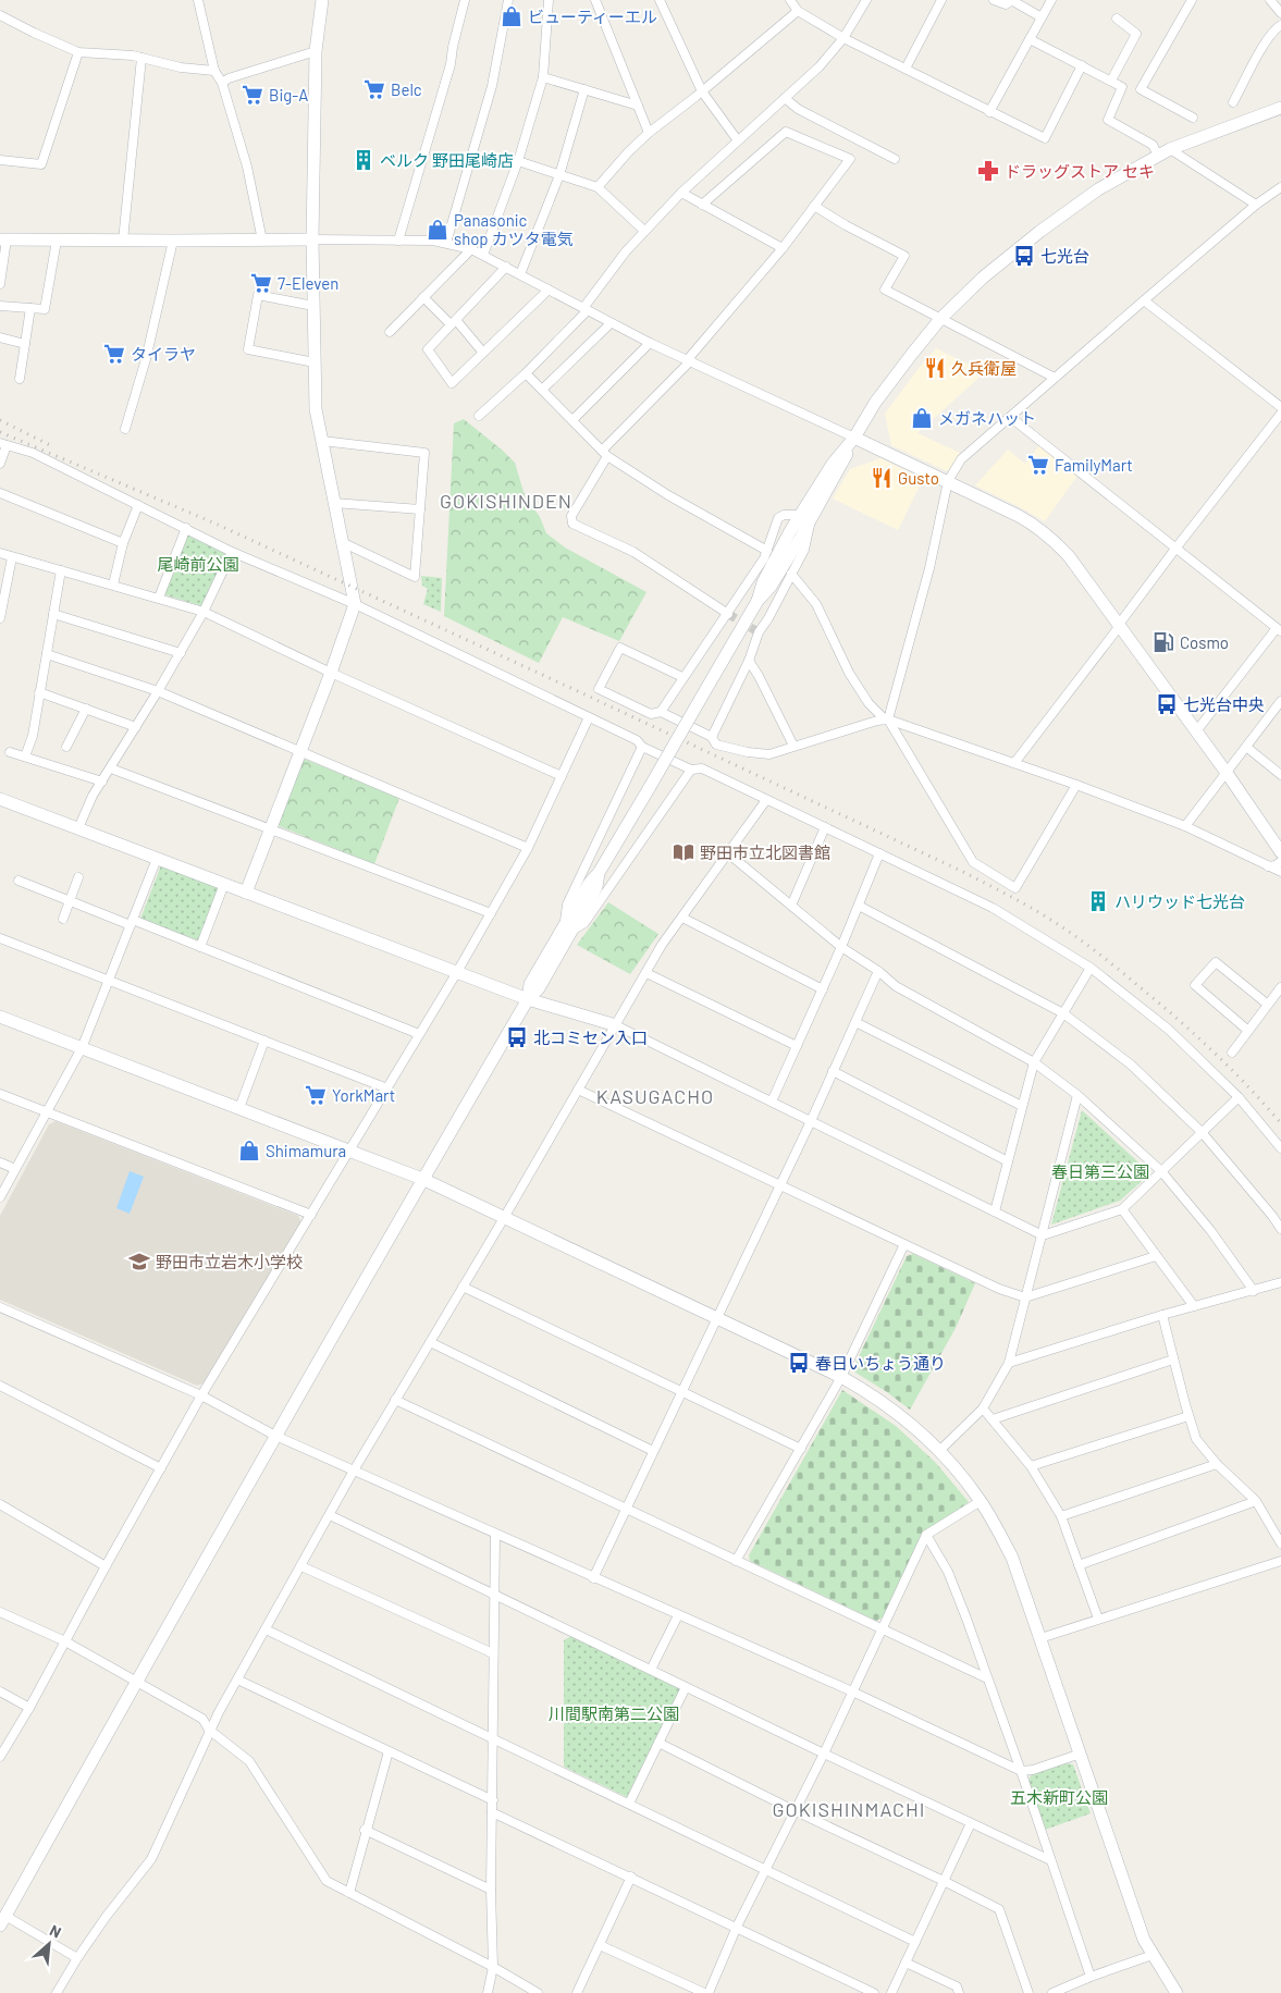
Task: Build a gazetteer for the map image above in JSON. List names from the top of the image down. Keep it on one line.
{"districts":["GOKISHINDEN","KASUGACHO","GOKISHINMACHI"],"parks":["尾崎前公園","春日第三公園","川間駅南第二公園","五木新町公園"],"places":{"shop":["ビューティーエル","Panasonic shop カツタ電気","メガネハット","Shimamura"],"supermarket":["Belc","Big-A","7-Eleven","タイラヤ","FamilyMart","YorkMart"],"building":["ベルク 野田尾崎店","ハリウッド七光台"],"pharmacy":["ドラッグストア セキ"],"bus stop":["七光台","七光台中央","北コミセン入口","春日いちょう通り"],"restaurant":["久兵衛屋","Gusto"],"fuel station":["Cosmo"],"library":["野田市立北図書館"],"school or university":["野田市立岩木小学校"]},"north":"top right"}
